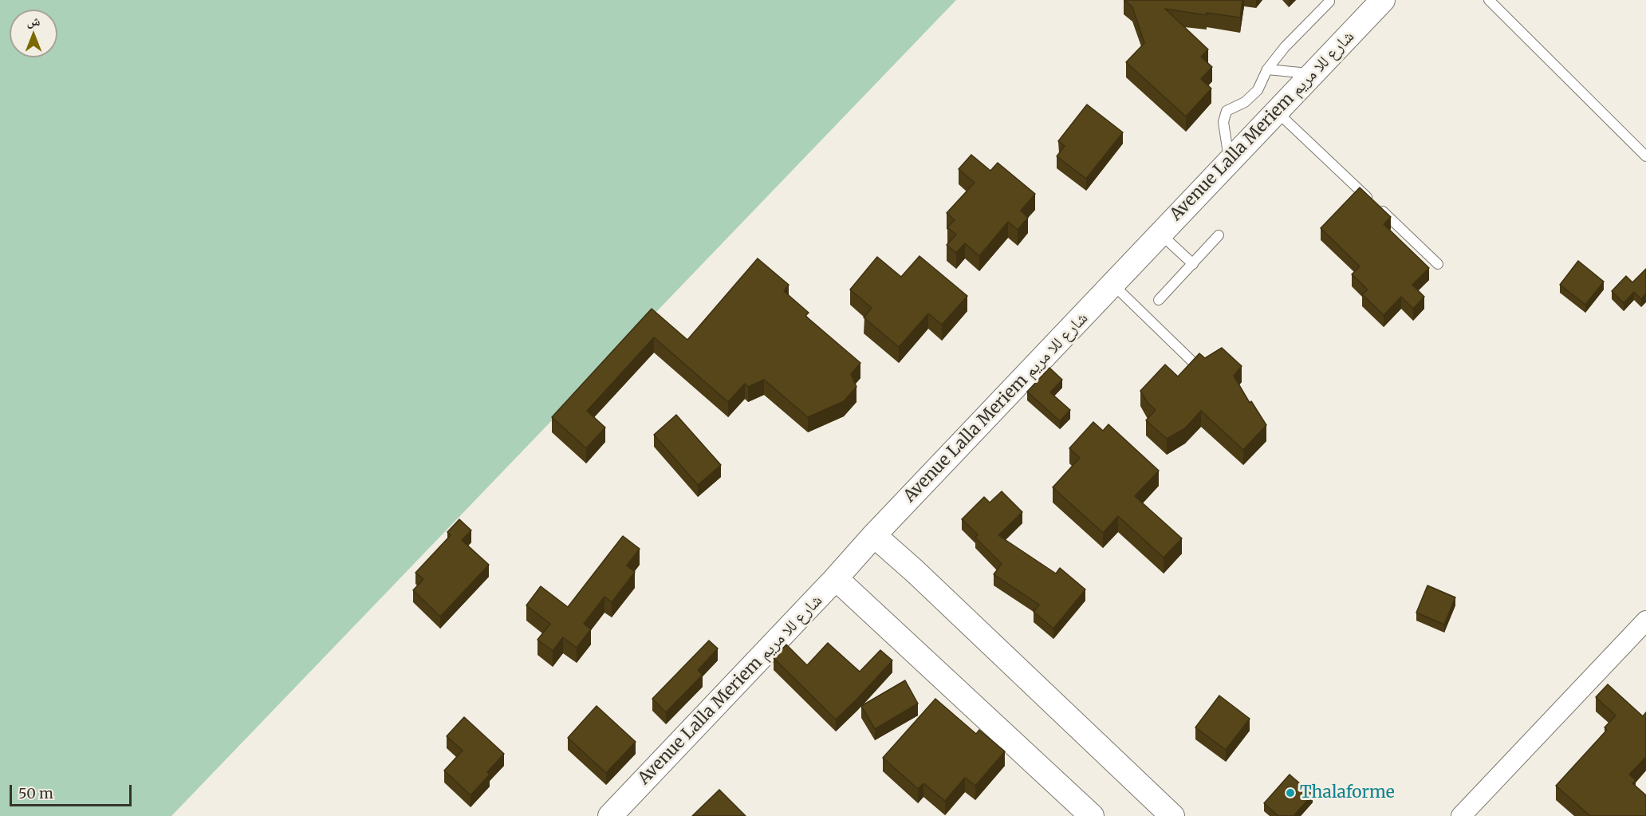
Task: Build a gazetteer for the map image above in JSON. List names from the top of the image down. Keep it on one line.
{"streets":{"street":["Avenue Lalla Meriem شارع للا مريم"]},"places":["Thalaforme"],"scale_bar":"50 m","north":"top"}
